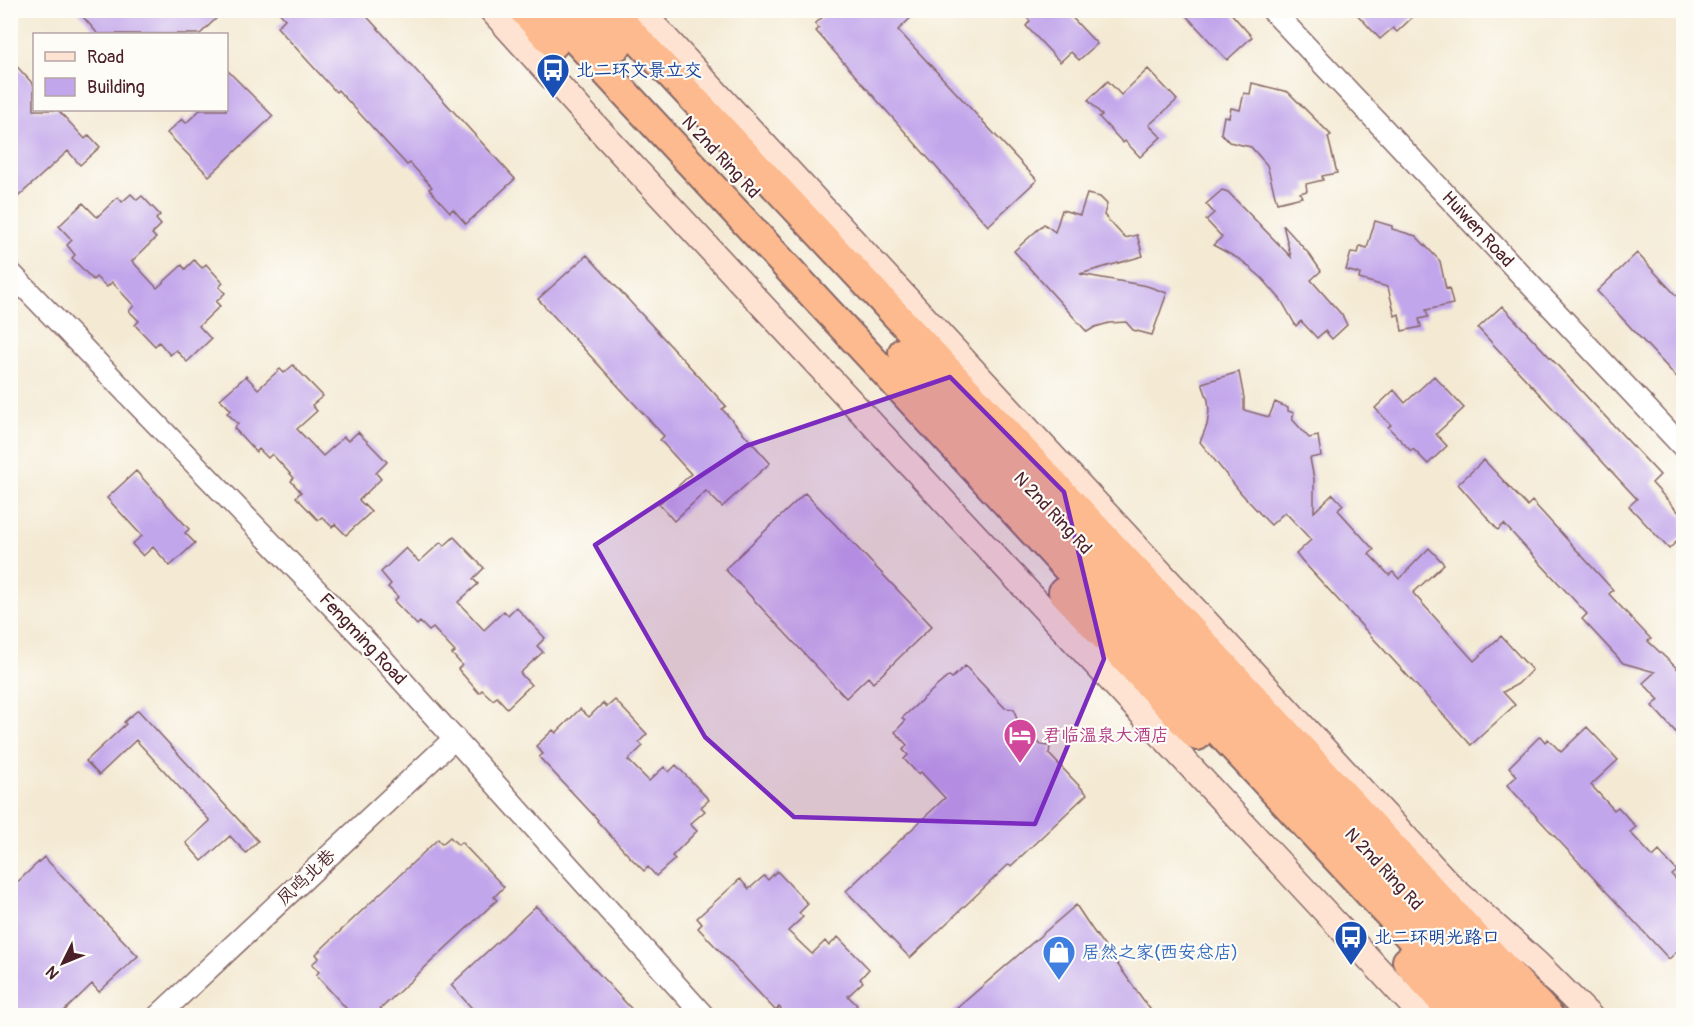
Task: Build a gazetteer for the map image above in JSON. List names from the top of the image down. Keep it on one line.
{"streets":{"highway":["N 2nd Ring Rd"],"street":["Huiwen Road","Fengming Road","凤鸣北巷"]},"crossings":[["Fengming Road","凤鸣北巷"]],"places":{"bus stop":["北二环文景立交","北二环明光路口"],"hotel":["君临温泉大酒店"],"shop":["居然之家(西安总店)"]},"legend":["Road","Building"],"north":"bottom left"}
